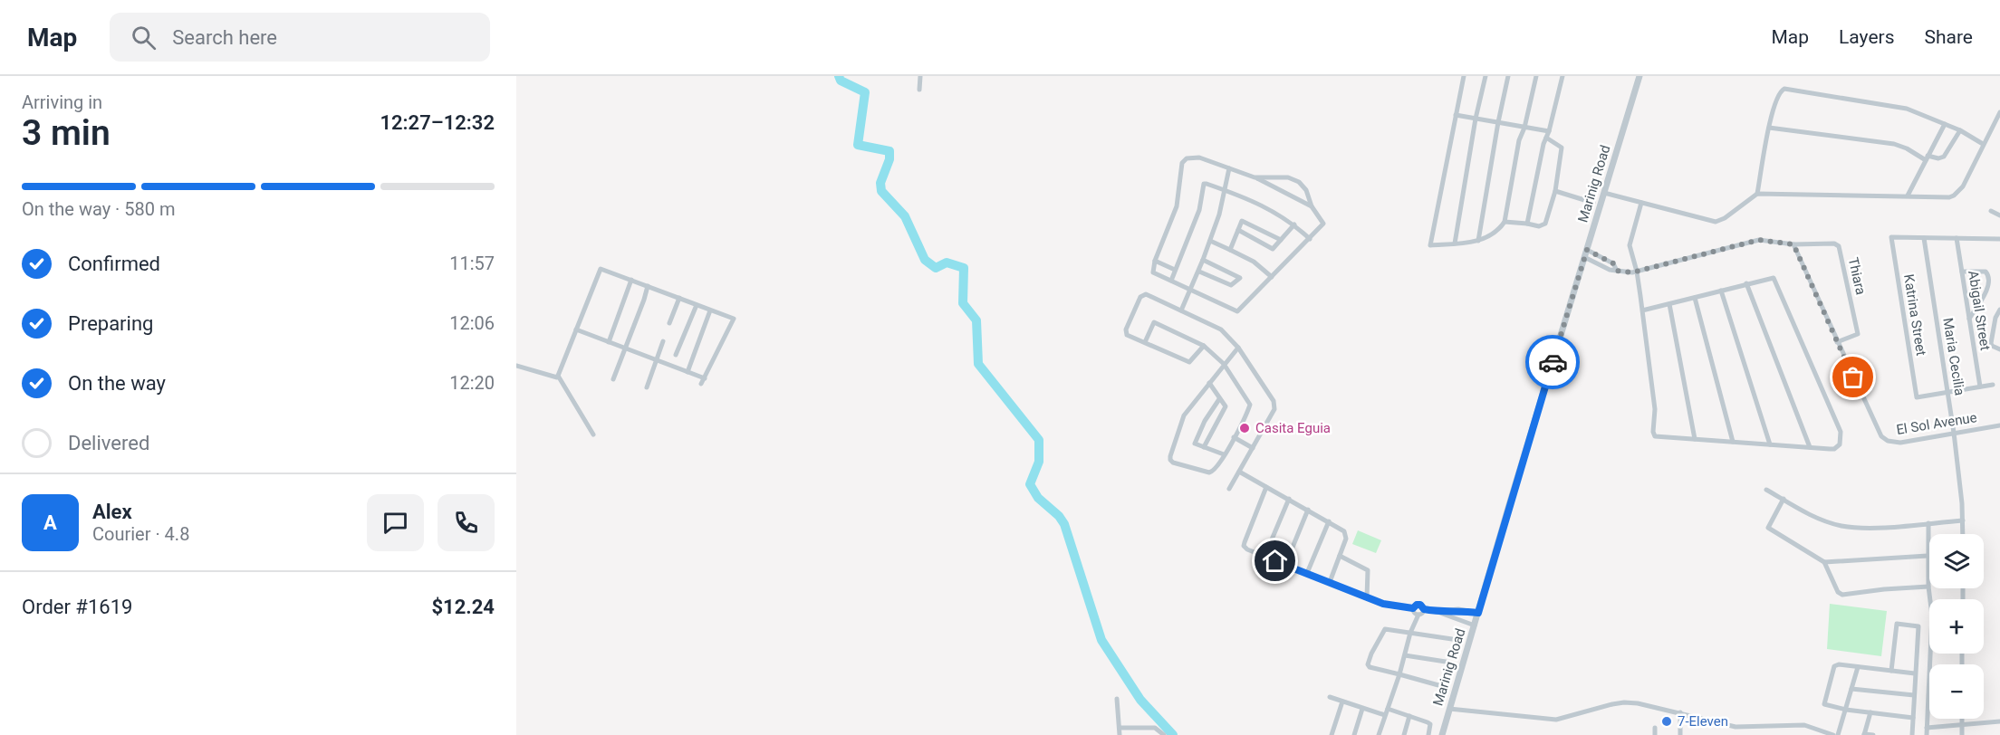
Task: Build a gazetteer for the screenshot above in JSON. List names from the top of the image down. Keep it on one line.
{"streets":{"street":["Marinig Road","Thiara","Abigail Street","Maria Cecilia","El Sol Avenue"]},"crossings":[["Thiara","El Sol Avenue"],["Maria Cecilia","El Sol Avenue"]],"places":["Casita Eguia","7-Eleven"],"page":{"header":"Map","search":"Search here","nav":["Map","Layers","Share"],"heading":["3 min","Arriving in","12:27–12:32"],"panel":["Alex","Courier · 4.8","Order #1619","$12.24"],"bar":"On the way · 580 m","list":[["Confirmed","11:57"],["Preparing","12:06"],["On the way","12:20"],"Delivered"],"round":"A","map_buttons":["+","−"]}}
